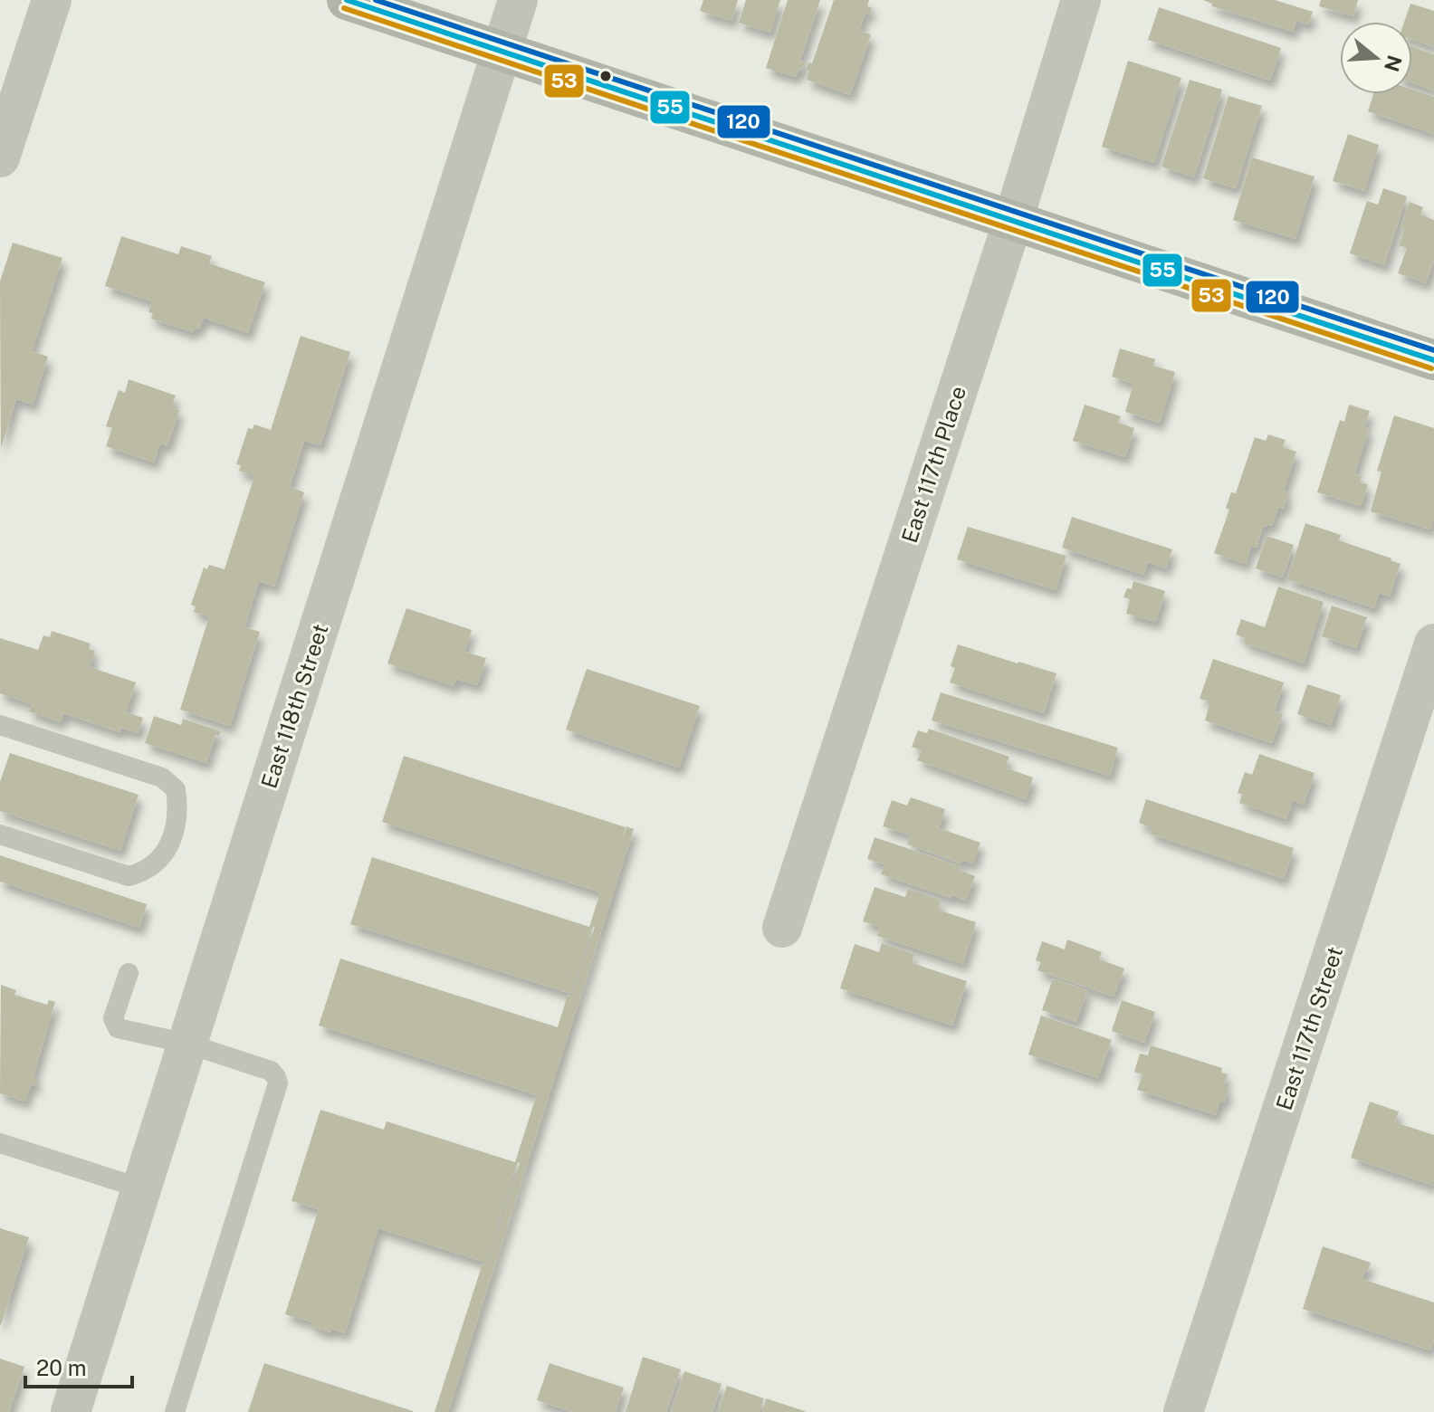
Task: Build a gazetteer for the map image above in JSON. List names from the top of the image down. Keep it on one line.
{"streets":{"street":["East 117th Place","East 118th Street","East 117th Street"]},"lines":["transit line 55","transit line 120","transit line 53"],"scale_bar":"20 m","north":"right"}
